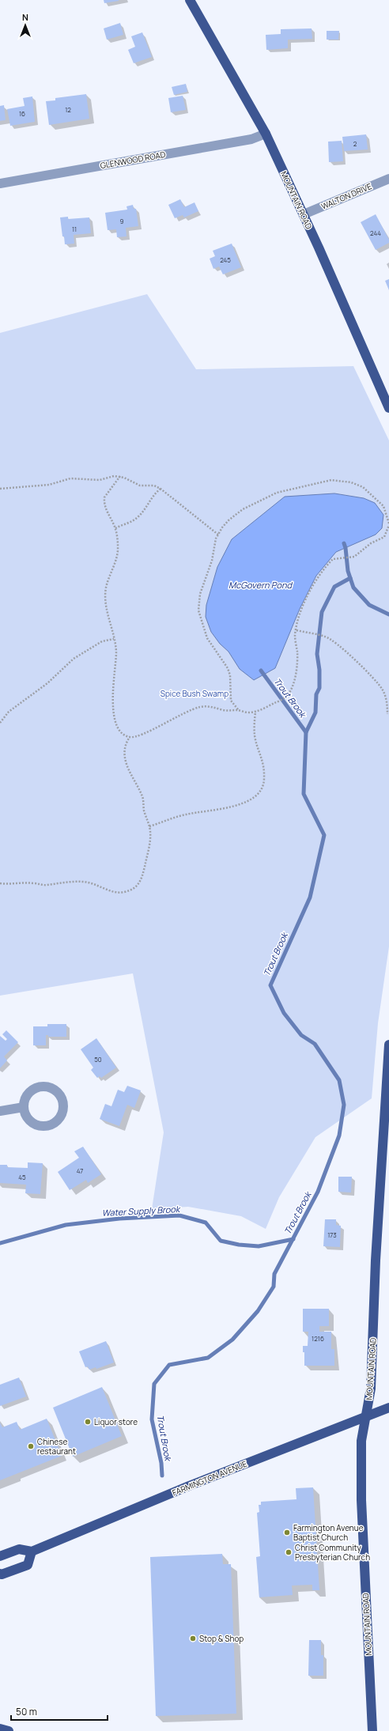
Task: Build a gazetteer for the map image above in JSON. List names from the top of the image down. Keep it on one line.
{"streets":{"main road":["MOUNTAIN ROAD","FARMINGTON AVENUE"],"street":["GLENWOOD ROAD","WALTON DRIVE"]},"crossings":[["GLENWOOD ROAD","MOUNTAIN ROAD"],["WALTON DRIVE","MOUNTAIN ROAD"],["MOUNTAIN ROAD","FARMINGTON AVENUE"]],"water":["McGovern Pond","Trout Brook","Water Supply Brook"],"parks":["Spice Bush Swamp"],"places":["Liquor store","Chinese restaurant","Farmington Avenue Baptist Church","Christ Community Presbyterian Church","Stop & Shop"],"house_numbers":["12","16","2","9","11","244","245","50","47","45","173","1216"],"scale_bar":"50 m","north":"top"}
